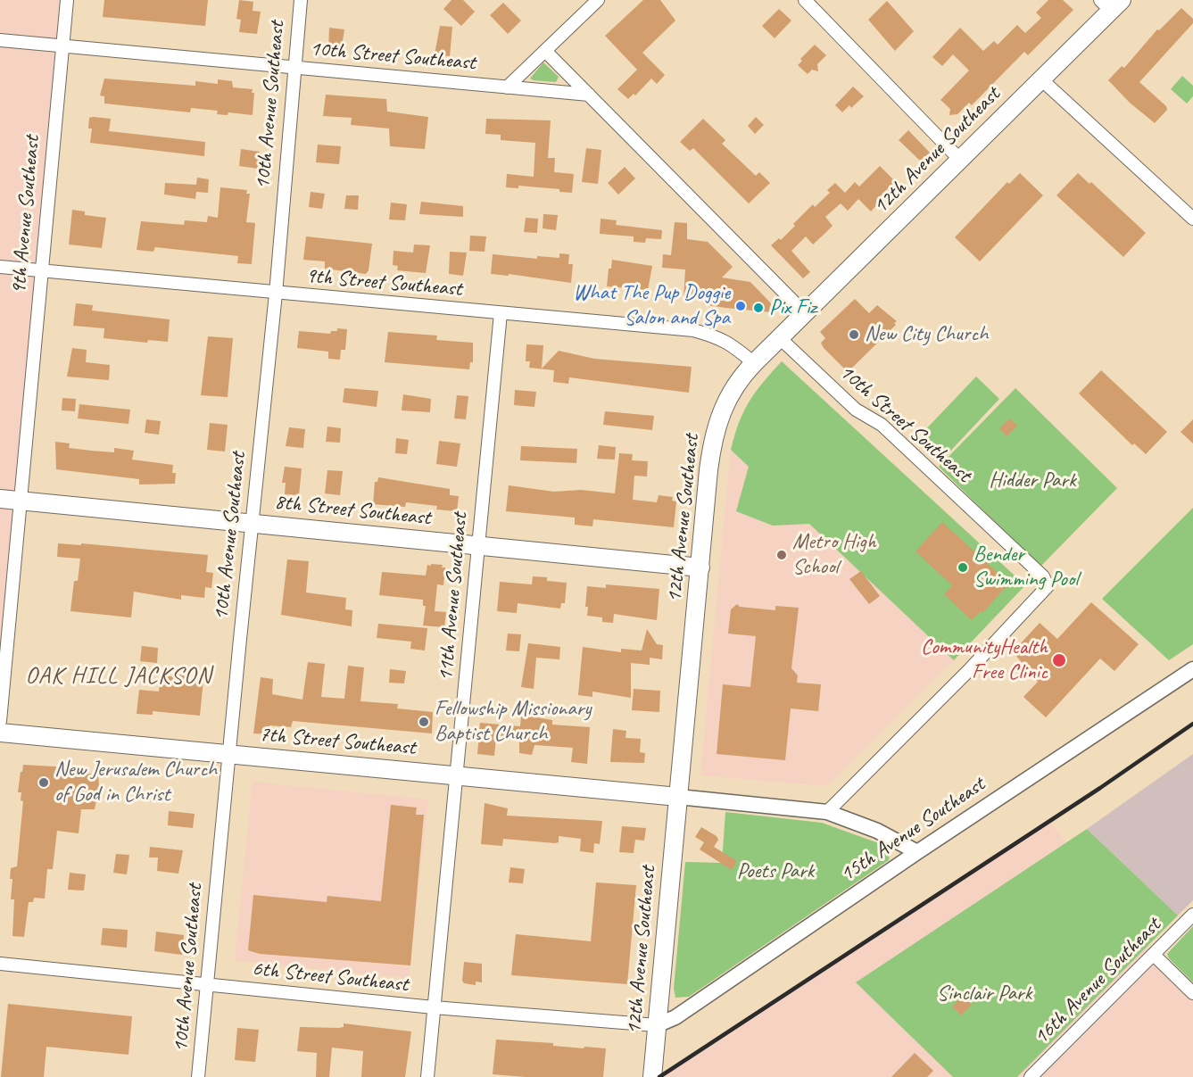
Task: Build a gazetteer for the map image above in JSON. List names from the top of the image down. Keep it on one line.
{"streets":{"main road":["12th Avenue Southeast","8th Street Southeast","7th Street Southeast"],"street":["10th Street Southeast","10th Avenue Southeast","9th Avenue Southeast","9th Street Southeast","11th Avenue Southeast","15th Avenue Southeast","6th Street Southeast","16th Avenue Southeast"]},"crossings":[["10th Street Southeast","10th Avenue Southeast"],["10th Street Southeast","12th Avenue Southeast"],["10th Street Southeast","9th Avenue Southeast"],["10th Street Southeast","7th Street Southeast"],["10th Avenue Southeast","9th Street Southeast"],["10th Avenue Southeast","8th Street Southeast"],["10th Avenue Southeast","7th Street Southeast"],["10th Avenue Southeast","6th Street Southeast"],["12th Avenue Southeast","9th Street Southeast"],["12th Avenue Southeast","8th Street Southeast"],["12th Avenue Southeast","7th Street Southeast"],["12th Avenue Southeast","15th Avenue Southeast"],["12th Avenue Southeast","6th Street Southeast"],["9th Avenue Southeast","9th Street Southeast"],["9th Avenue Southeast","8th Street Southeast"],["9th Street Southeast","11th Avenue Southeast"],["8th Street Southeast","11th Avenue Southeast"],["11th Avenue Southeast","7th Street Southeast"],["11th Avenue Southeast","6th Street Southeast"],["7th Street Southeast","15th Avenue Southeast"],["15th Avenue Southeast","6th Street Southeast"]],"districts":["OAK HILL JACKSON"],"parks":["Hidder Park","Poets Park","Sinclair Park"],"places":["What The Pup Doggie Salon and Spa","Pix Fiz","New City Church","Metro High School","Bender Swimming Pool","CommunityHealth Free Clinic","Fellowship Missionary Baptist Church","New Jerusalem Church of God in Christ"]}
